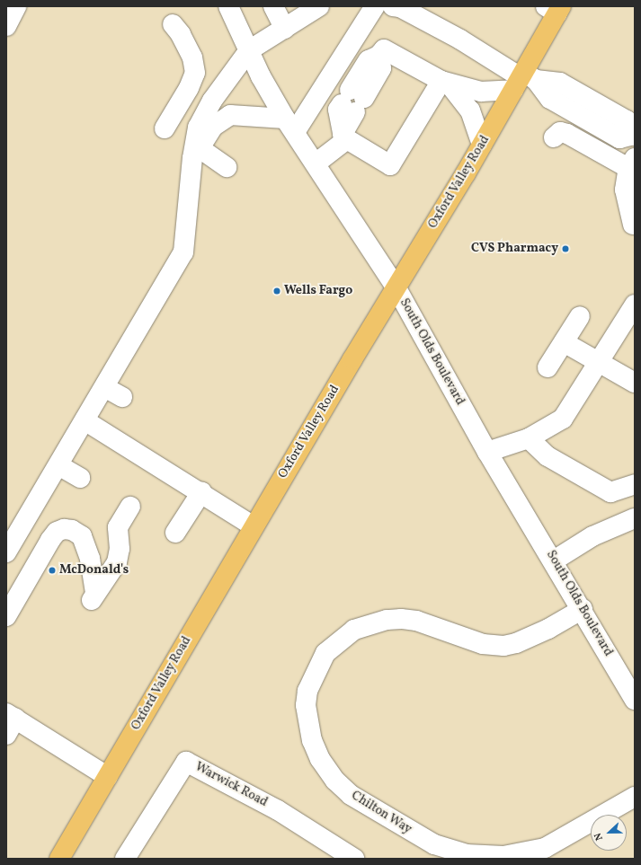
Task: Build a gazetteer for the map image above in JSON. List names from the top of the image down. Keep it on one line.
{"streets":{"main road":["Oxford Valley Road"],"street":["South Olds Boulevard","Warwick Road","Chilton Way"]},"crossings":[["Oxford Valley Road","South Olds Boulevard"],["South Olds Boulevard","Chilton Way"]],"places":["CVS Pharmacy","Wells Fargo","McDonald's"],"north":"left"}
